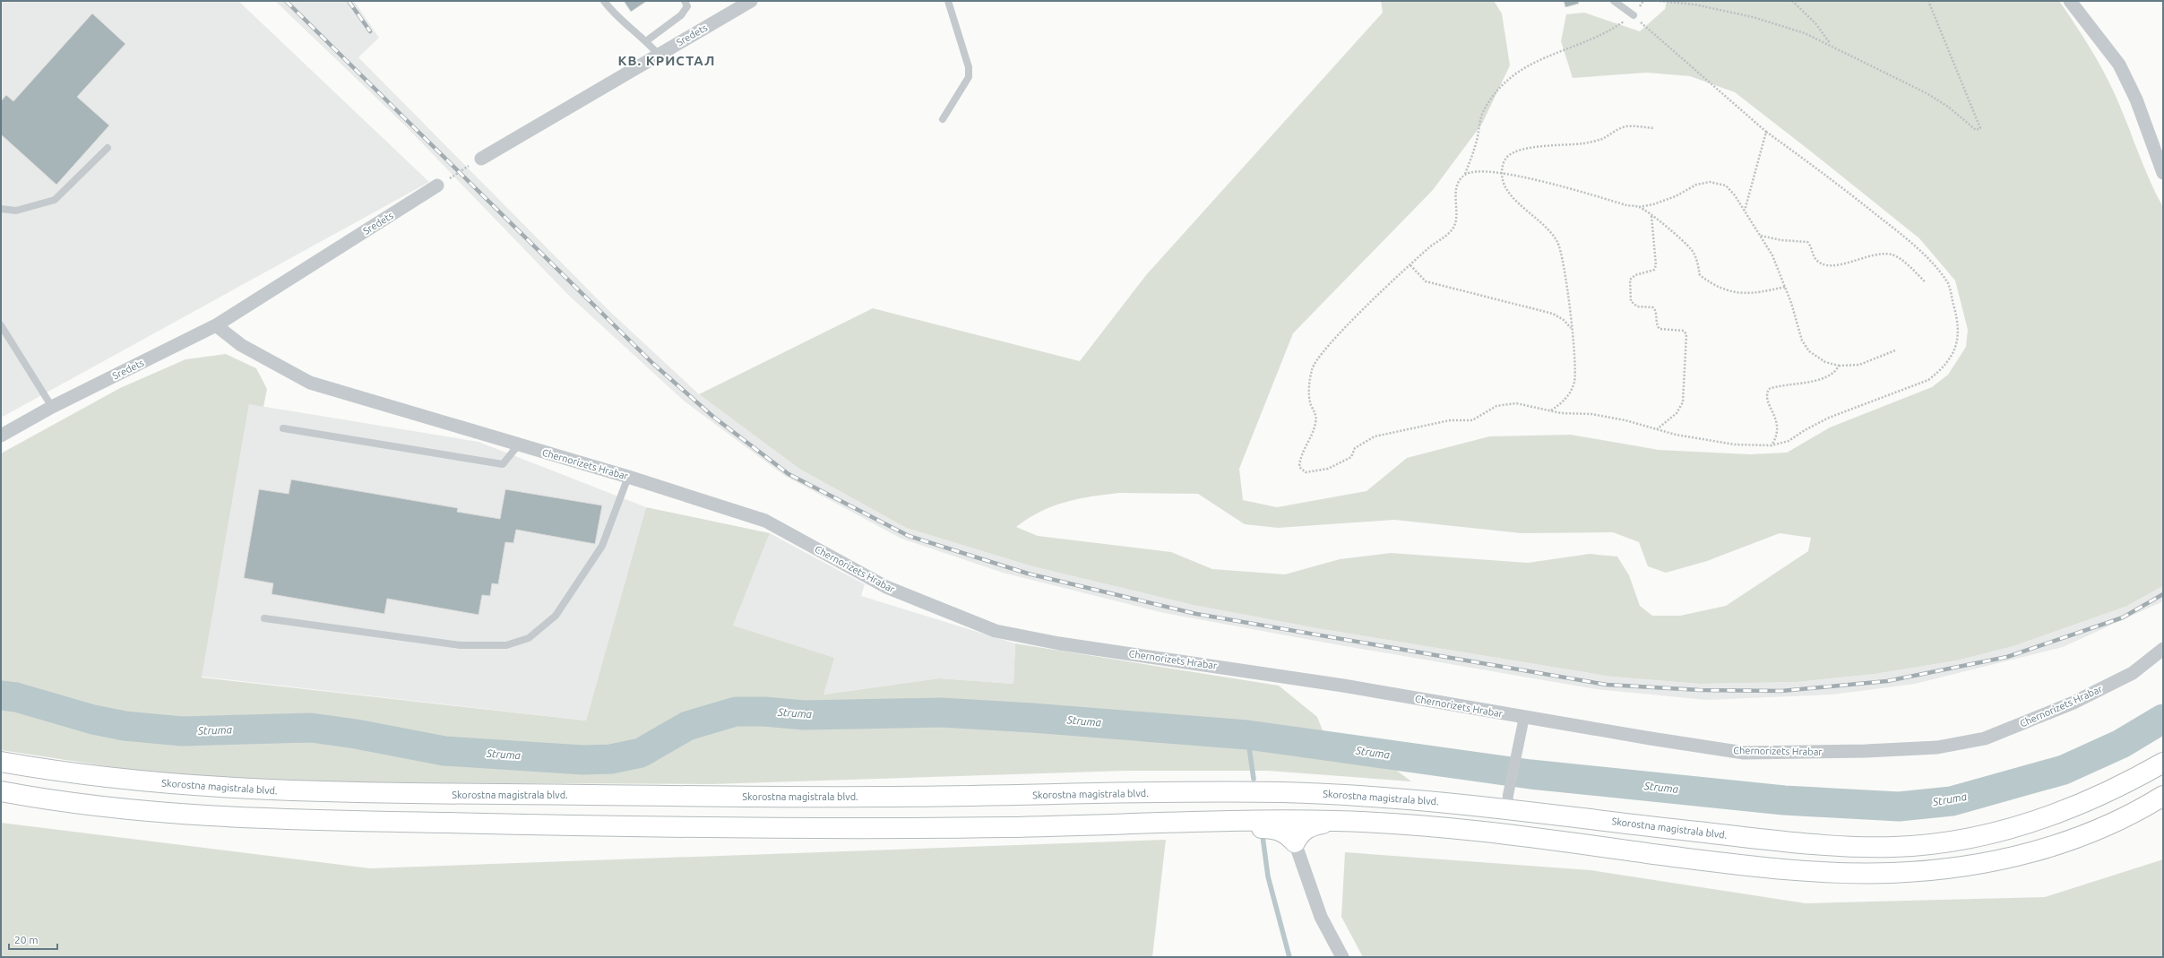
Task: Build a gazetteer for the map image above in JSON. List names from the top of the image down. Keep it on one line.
{"streets":{"highway":["Skorostna magistrala blvd."],"street":["Sredets","Chernorizets Hrabar"]},"crossings":[["Sredets","Chernorizets Hrabar"]],"districts":["КВ. КРИСТАЛ"],"water":["Struma"],"scale_bar":"20 m"}
